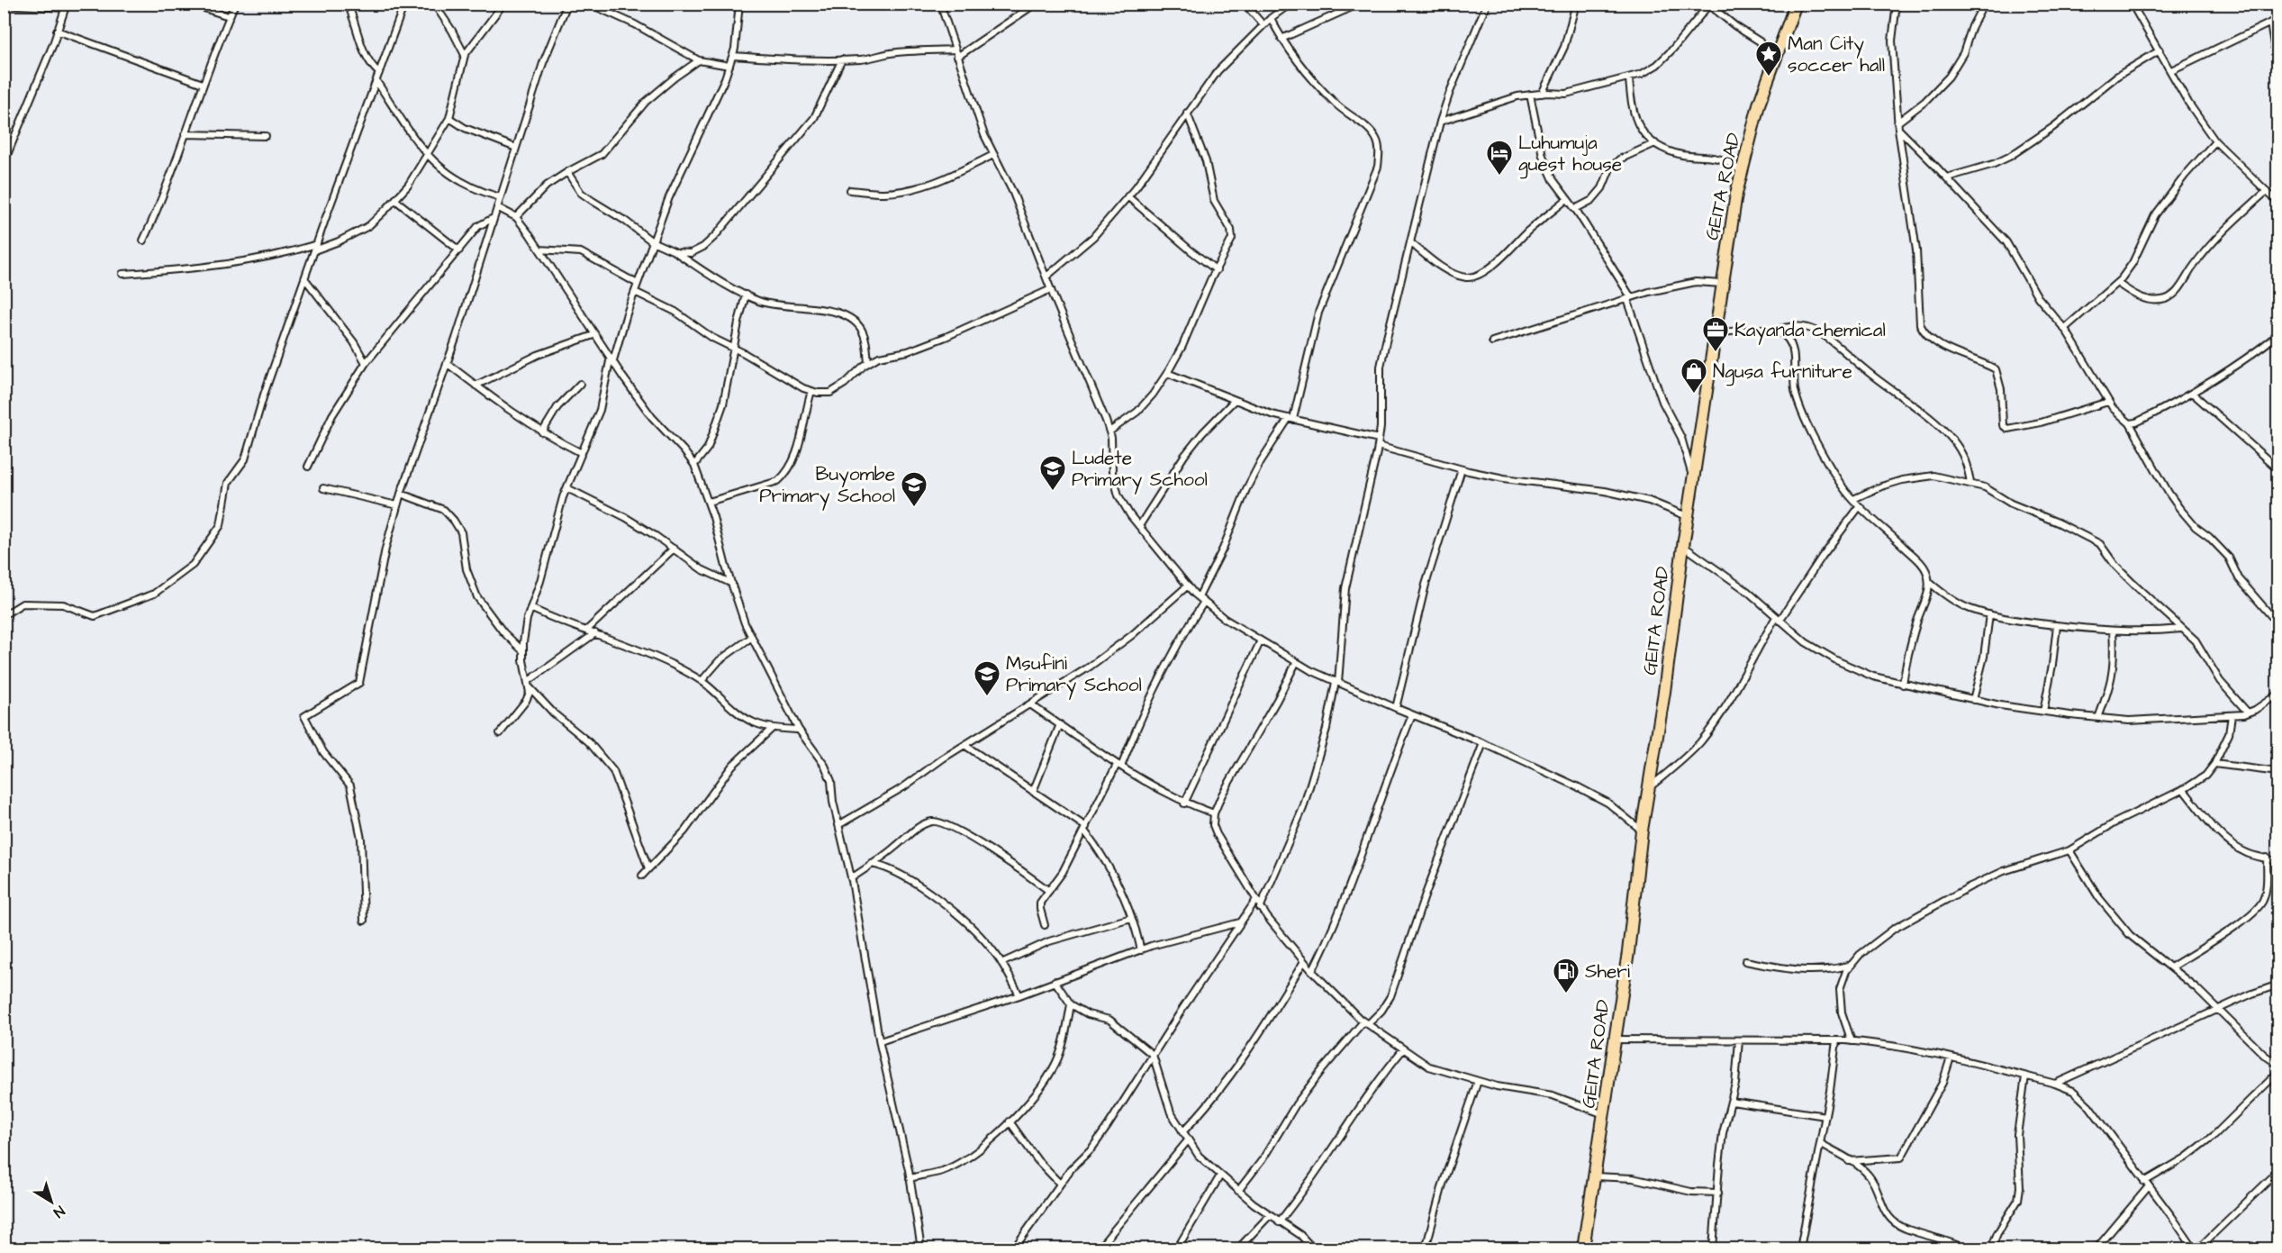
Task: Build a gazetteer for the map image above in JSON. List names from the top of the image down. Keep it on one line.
{"streets":{"highway":["GEITA ROAD"]},"places":{"place":["Man City soccer hall"],"hotel":["Luhumuja guest house"],"office":["Kayanda chemical"],"shop":["Ngusa furniture"],"school or university":["Ludete Primary School","Buyombe Primary School","Msufini Primary School"],"fuel station":["Sheri"]},"north":"bottom right"}
